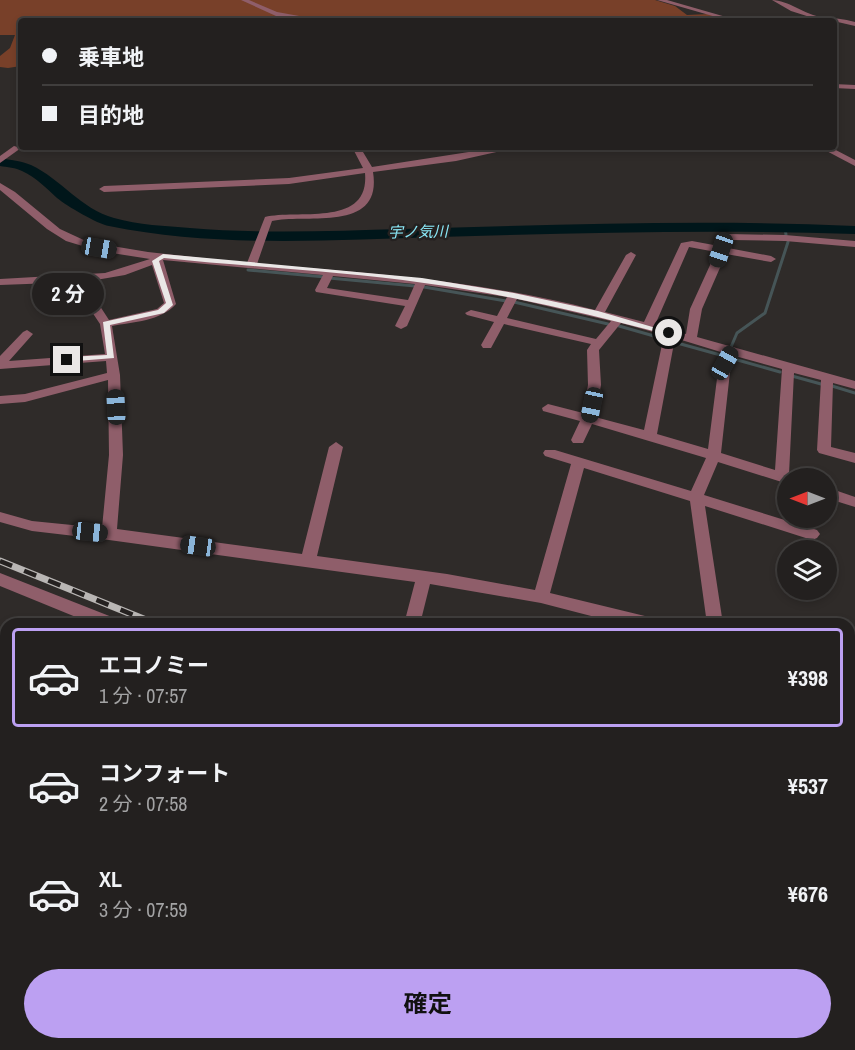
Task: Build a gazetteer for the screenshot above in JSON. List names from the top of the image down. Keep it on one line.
{"water":["宇ノ気川"],"north":"left","page":{"banner":["乗車地","目的地"],"bubble":"2 分","list":[{"name":"エコノミー","note":"1 分 · 07:57","value":"¥398"},{"name":"コンフォート","note":"2 分 · 07:58","value":"¥537"},{"name":"XL","note":"3 分 · 07:59","value":"¥676"}],"buttons":"確定"}}
